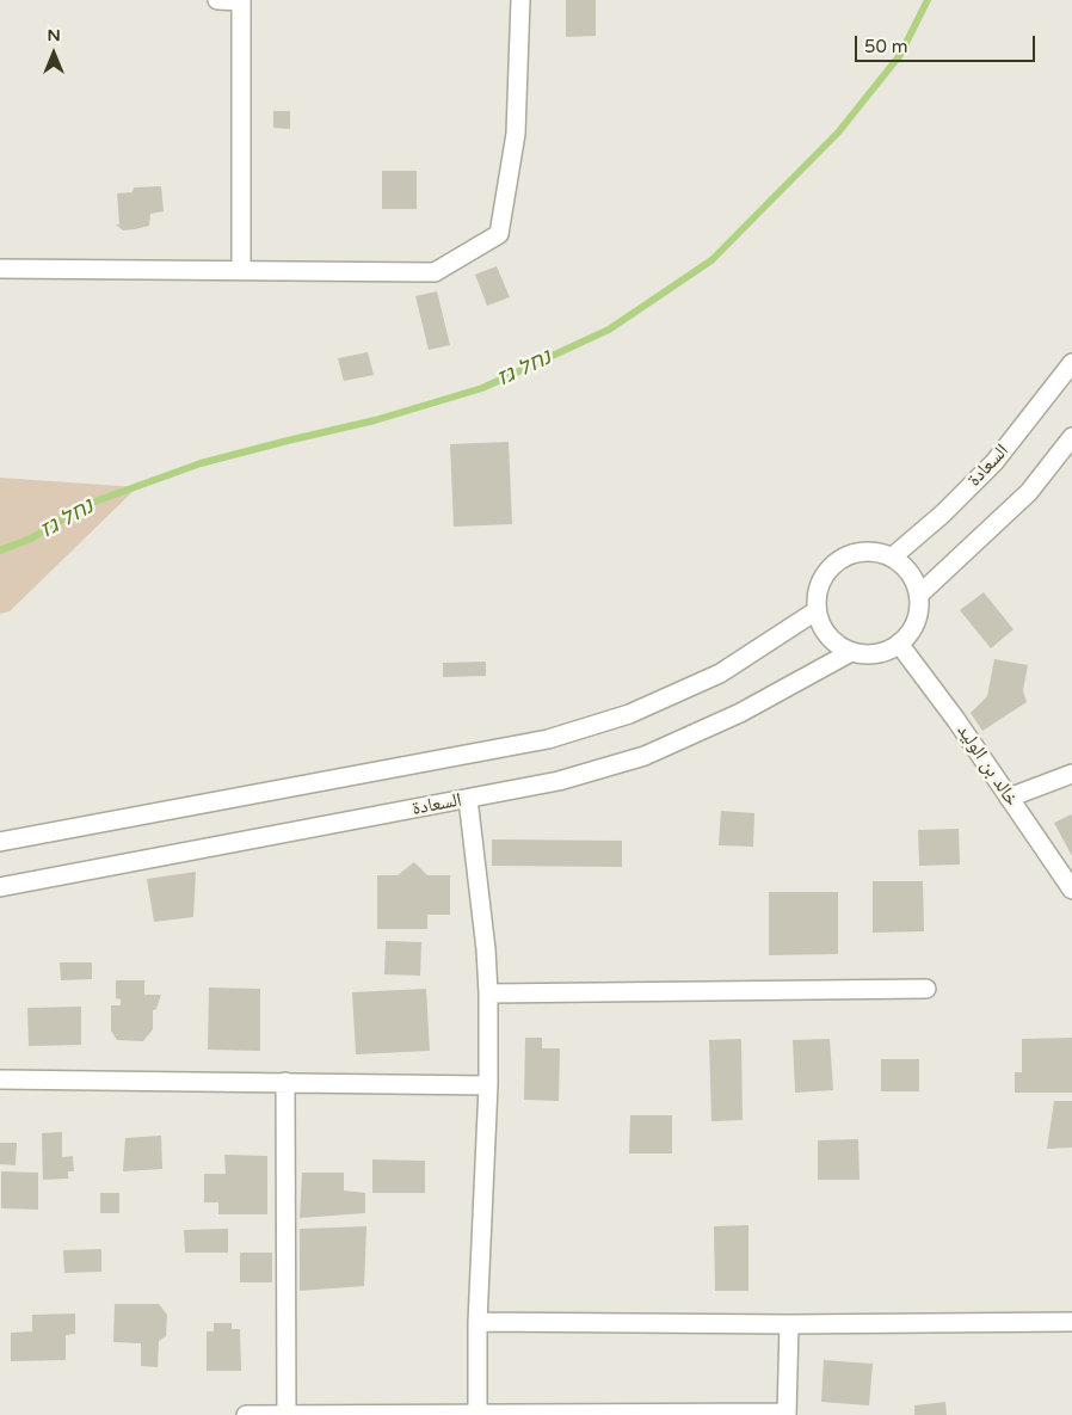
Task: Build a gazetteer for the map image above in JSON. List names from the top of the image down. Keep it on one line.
{"streets":{"street":["السعادة","خالد بن الوليد"]},"crossings":[["السعادة","خالد بن الوليد"]],"water":["נחל גז"],"scale_bar":"50 m","north":"top"}
